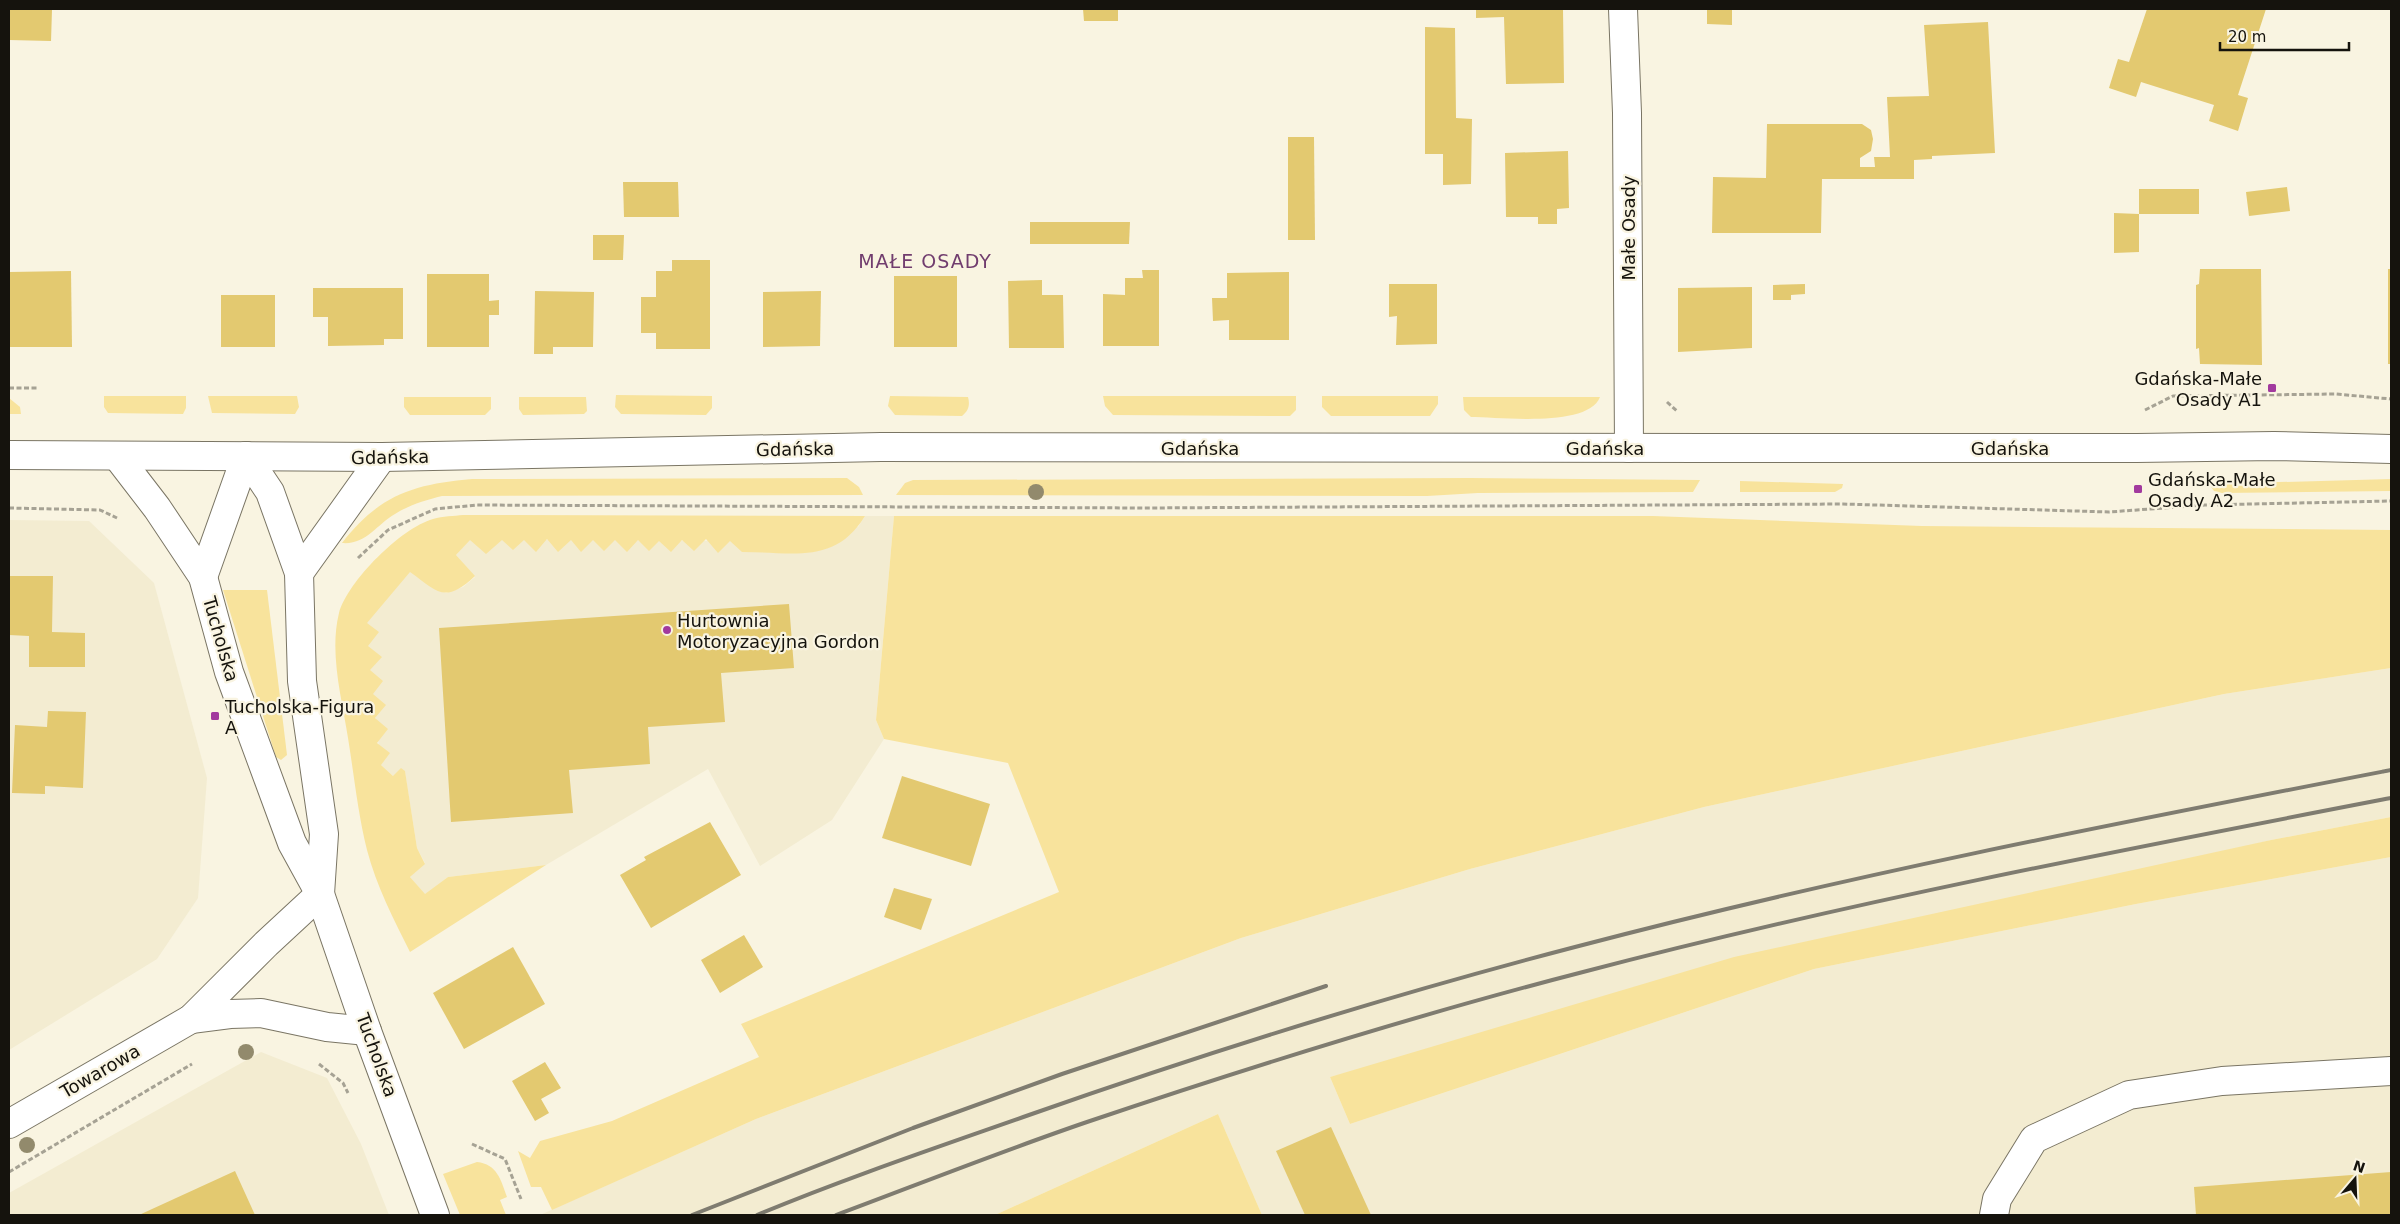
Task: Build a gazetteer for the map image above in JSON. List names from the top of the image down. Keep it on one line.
{"streets":{"main road":["Małe Osady","Gdańska","Tucholska","Towarowa"]},"crossings":[["Małe Osady","Gdańska"],["Gdańska","Tucholska"],["Tucholska","Towarowa"]],"districts":["MAŁE OSADY"],"places":{"transit":["Gdańska-Małe Osady A1","Gdańska-Małe Osady A2","Tucholska-Figura A"],"other":["Hurtownia Motoryzacyjna Gordon"]},"scale_bar":"20 m","north":"top"}
